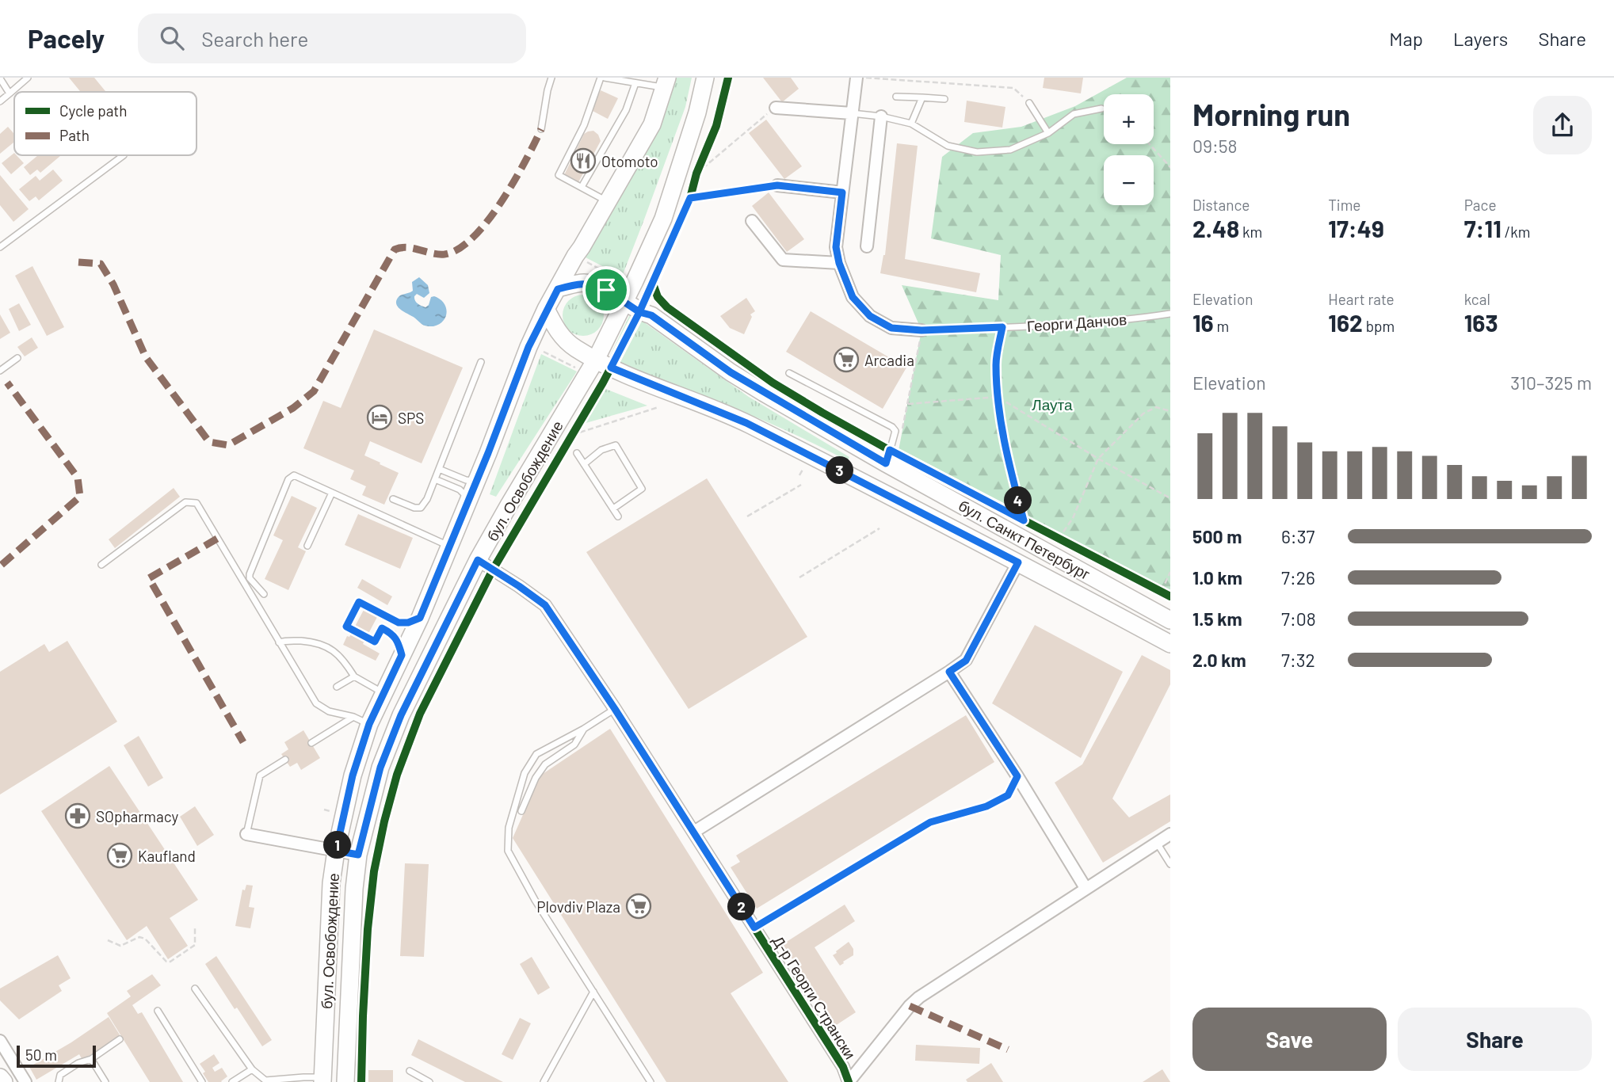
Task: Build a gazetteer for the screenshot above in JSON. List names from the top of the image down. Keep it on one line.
{"streets":{"main road":["бул. Освобождение","бул. Санкт Петербург"],"street":["Георги Данчов","Д-р Георги Странски"]},"crossings":[["бул. Освобождение","бул. Санкт Петербург"],["бул. Освобождение","Д-р Георги Странски"]],"parks":["Лаута"],"places":{"restaurant":["Otomoto"],"supermarket":["Arcadia","Kaufland","Plovdiv Plaza"],"hotel":["SPS"],"pharmacy":["SOpharmacy"]},"legend":["Cycle path","Path"],"scale_bar":"50 m","page":{"header":"Pacely","search":"Search here","nav":["Map","Layers","Share"],"heading":["Morning run","09:58"],"map_buttons":["+","−"],"stats":[["Distance","2.48 km"],["Time","17:49"],["Pace","7:11 /km"],["Elevation","16 m"],["Heart rate","162 bpm"],["kcal","163"]],"chart":["Elevation","310–325 m"],"pins":["3","4","1","2"],"list":[{"name":"500 m","note":"6:37"},{"name":"1.0 km","note":"7:26"},{"name":"1.5 km","note":"7:08"},{"name":"2.0 km","note":"7:32"}],"buttons":["Save","Share"],"scale":"50 m"}}
